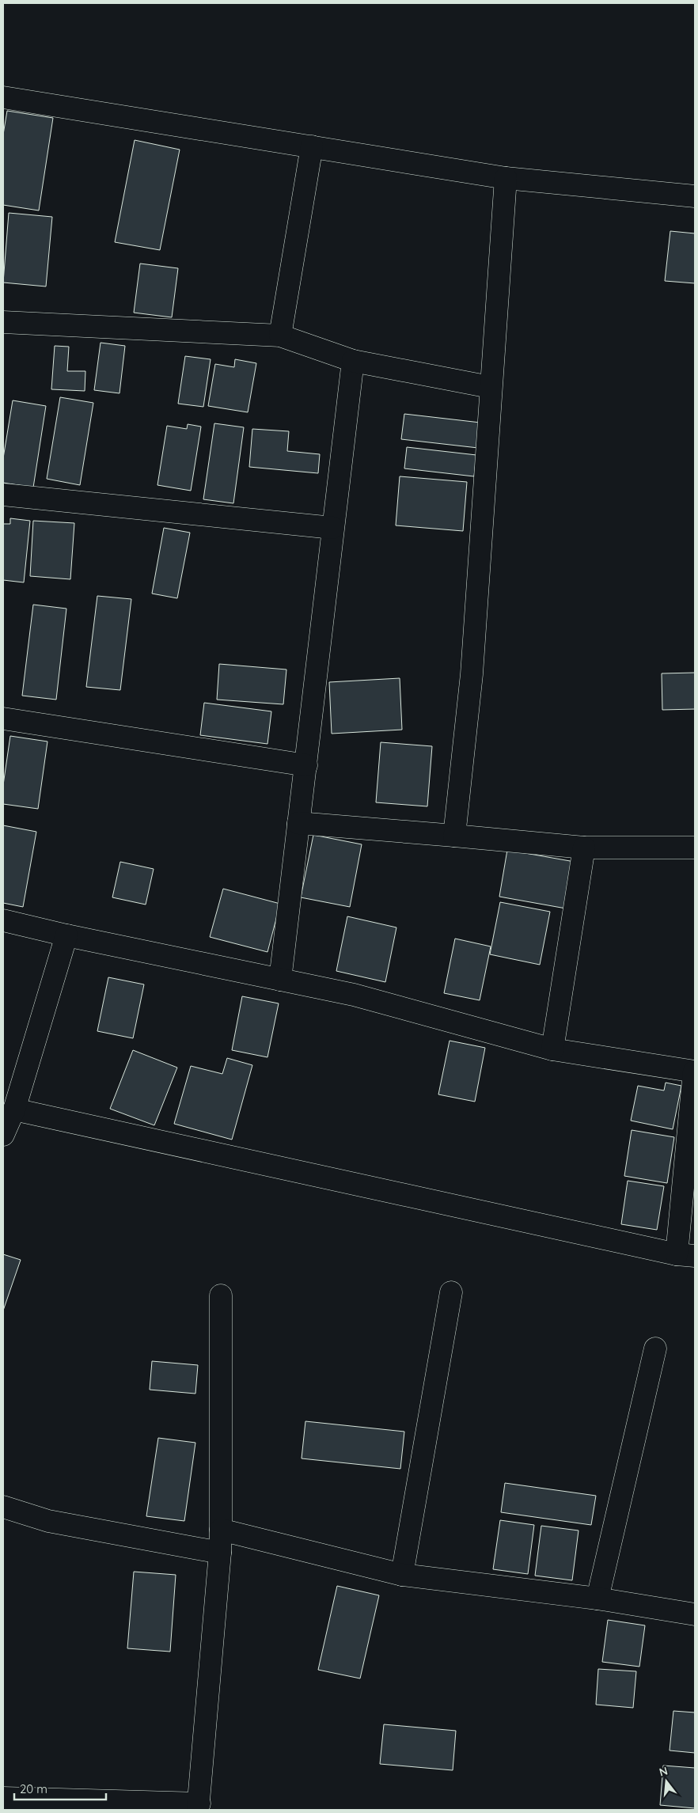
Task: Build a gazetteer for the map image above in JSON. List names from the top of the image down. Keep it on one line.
{"scale_bar":"20 m","north":"top"}
